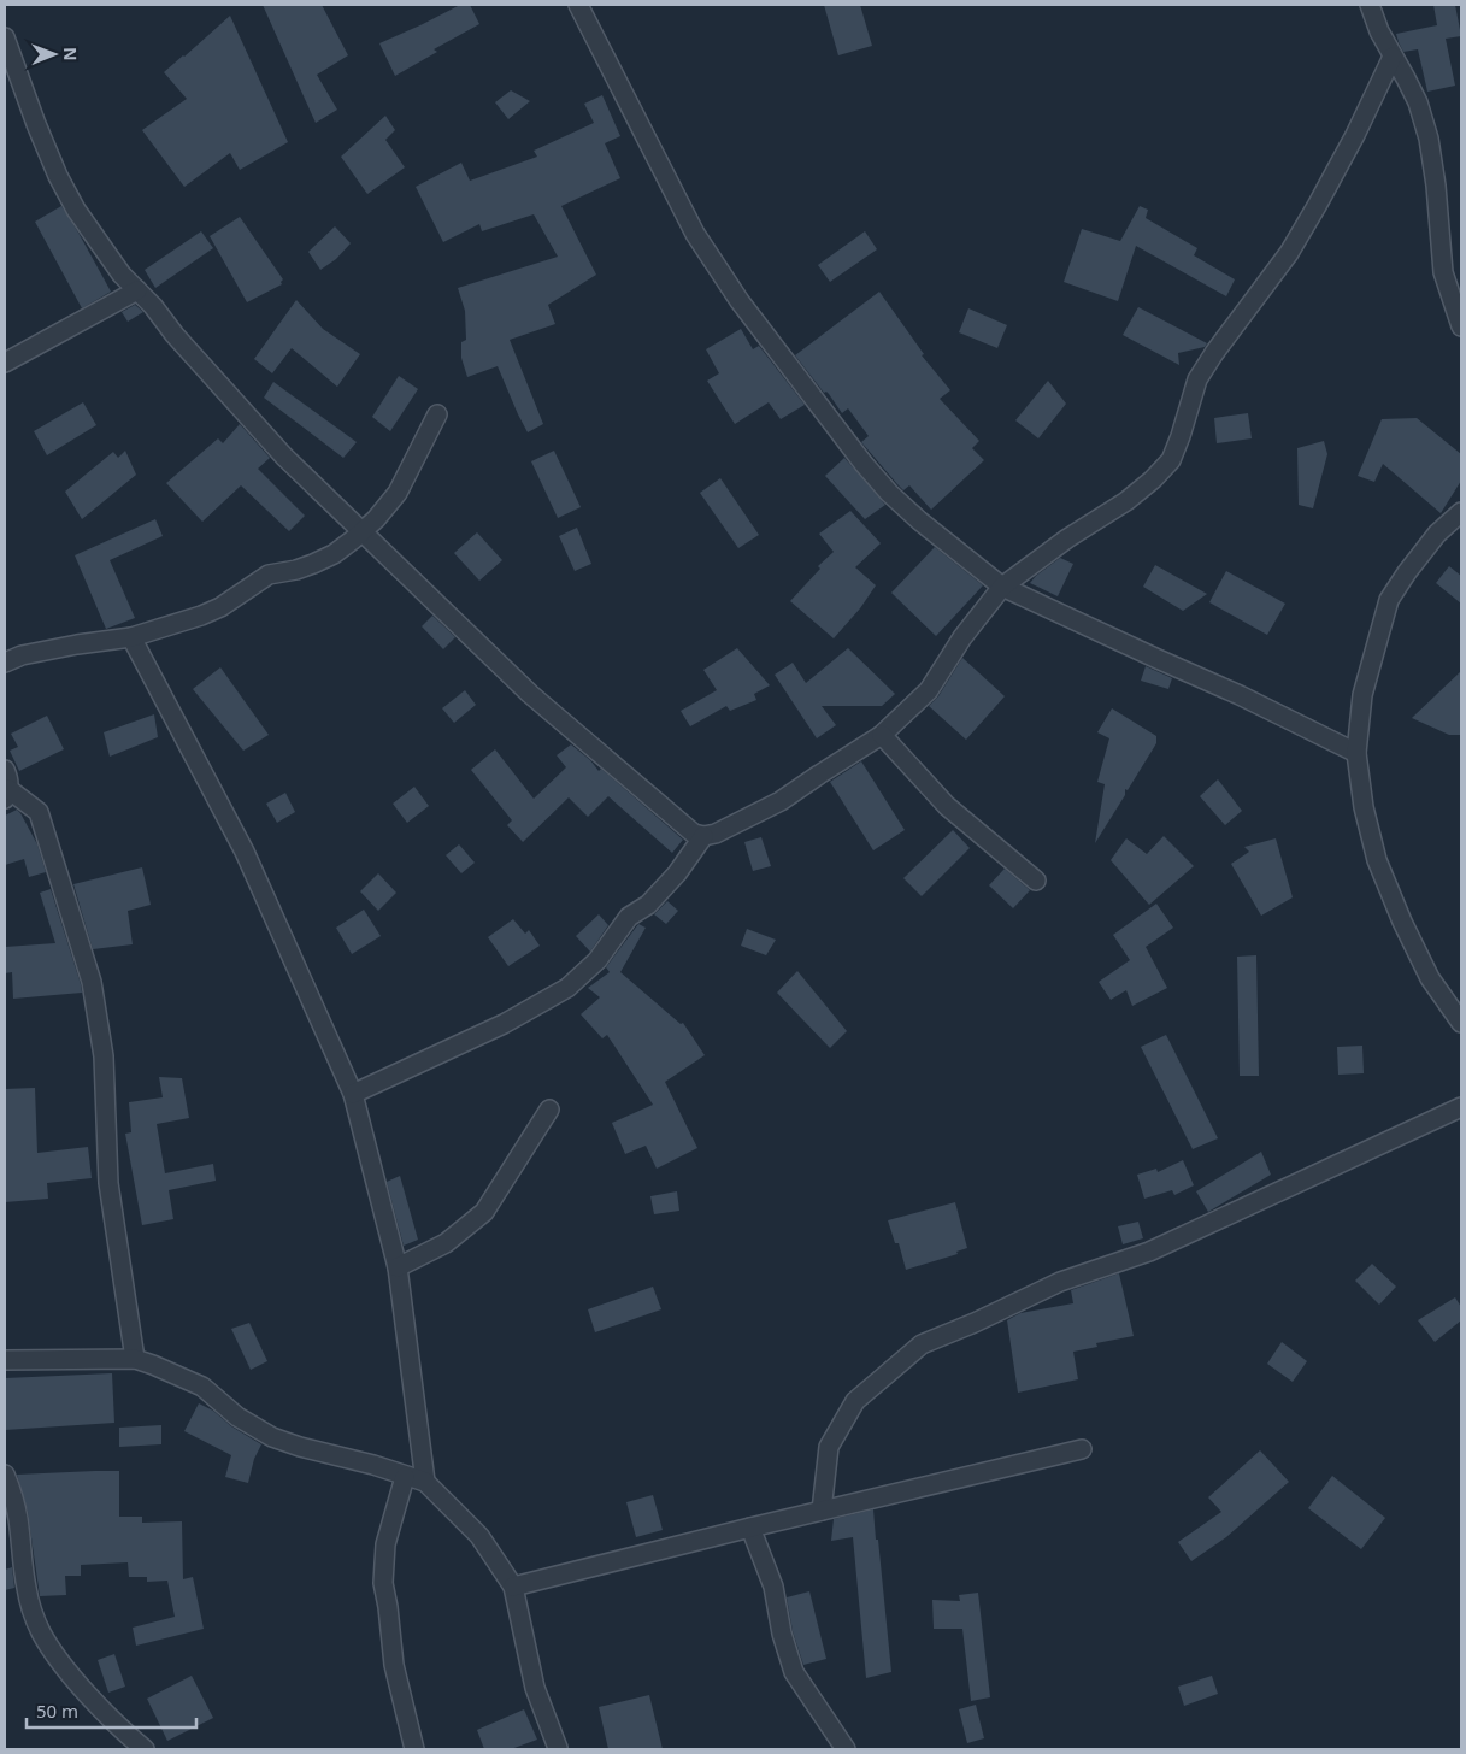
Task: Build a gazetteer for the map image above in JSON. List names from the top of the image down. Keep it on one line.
{"scale_bar":"50 m","north":"right"}
